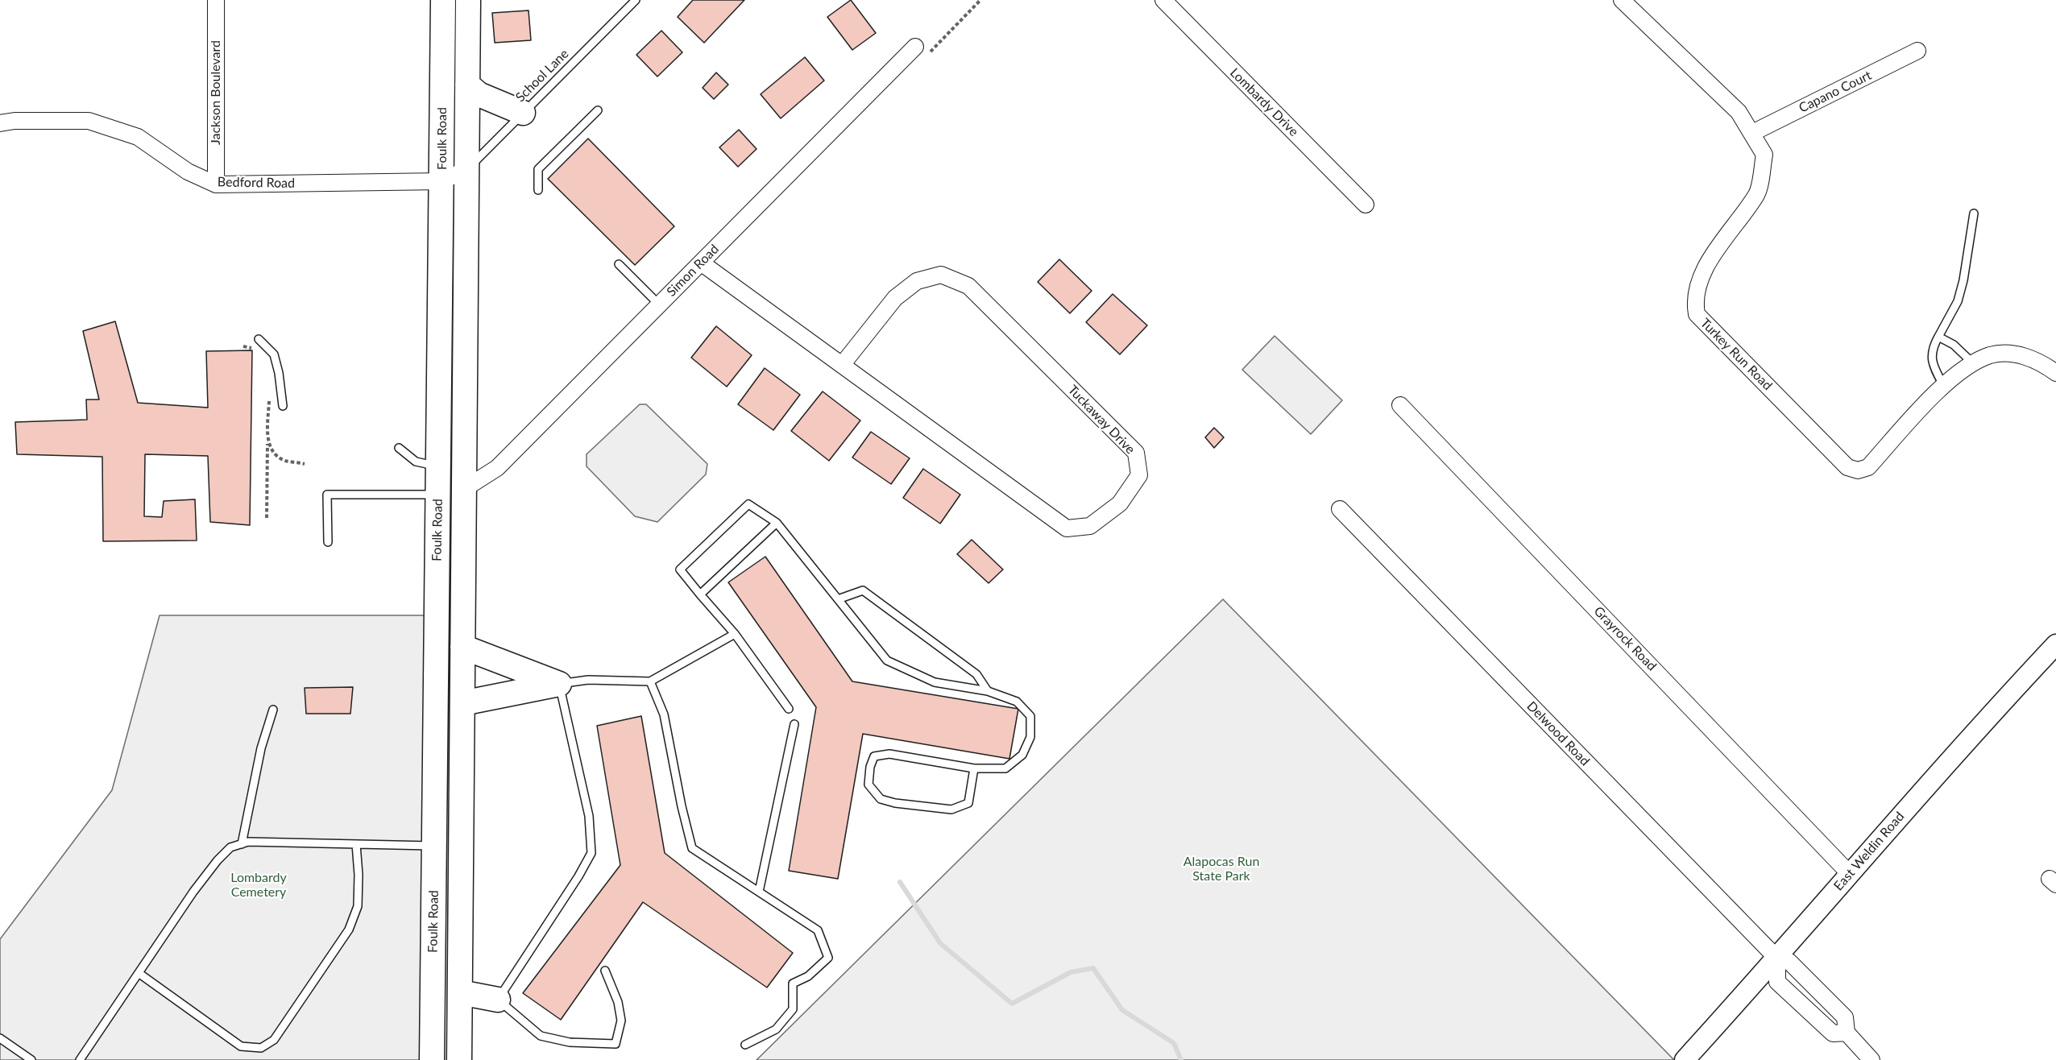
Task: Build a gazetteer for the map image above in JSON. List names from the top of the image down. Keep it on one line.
{"streets":{"main road":["Foulk Road"],"street":["Capano Court","Jackson Boulevard","Lombardy Drive","Bedford Road","Simon Road","Turkey Run Road","Tuckaway Drive","Grayrock Road","Delwood Road","East Weldin Road"],"lane":["School Lane"]},"crossings":[["School Lane","Foulk Road"],["School Lane","Bedford Road"],["Capano Court","Turkey Run Road"],["Jackson Boulevard","Bedford Road"],["Foulk Road","Bedford Road"],["Foulk Road","Simon Road"],["Simon Road","Tuckaway Drive"],["Grayrock Road","East Weldin Road"],["Delwood Road","East Weldin Road"]],"parks":["Alapocas Run State Park","Lombardy Cemetery"]}
